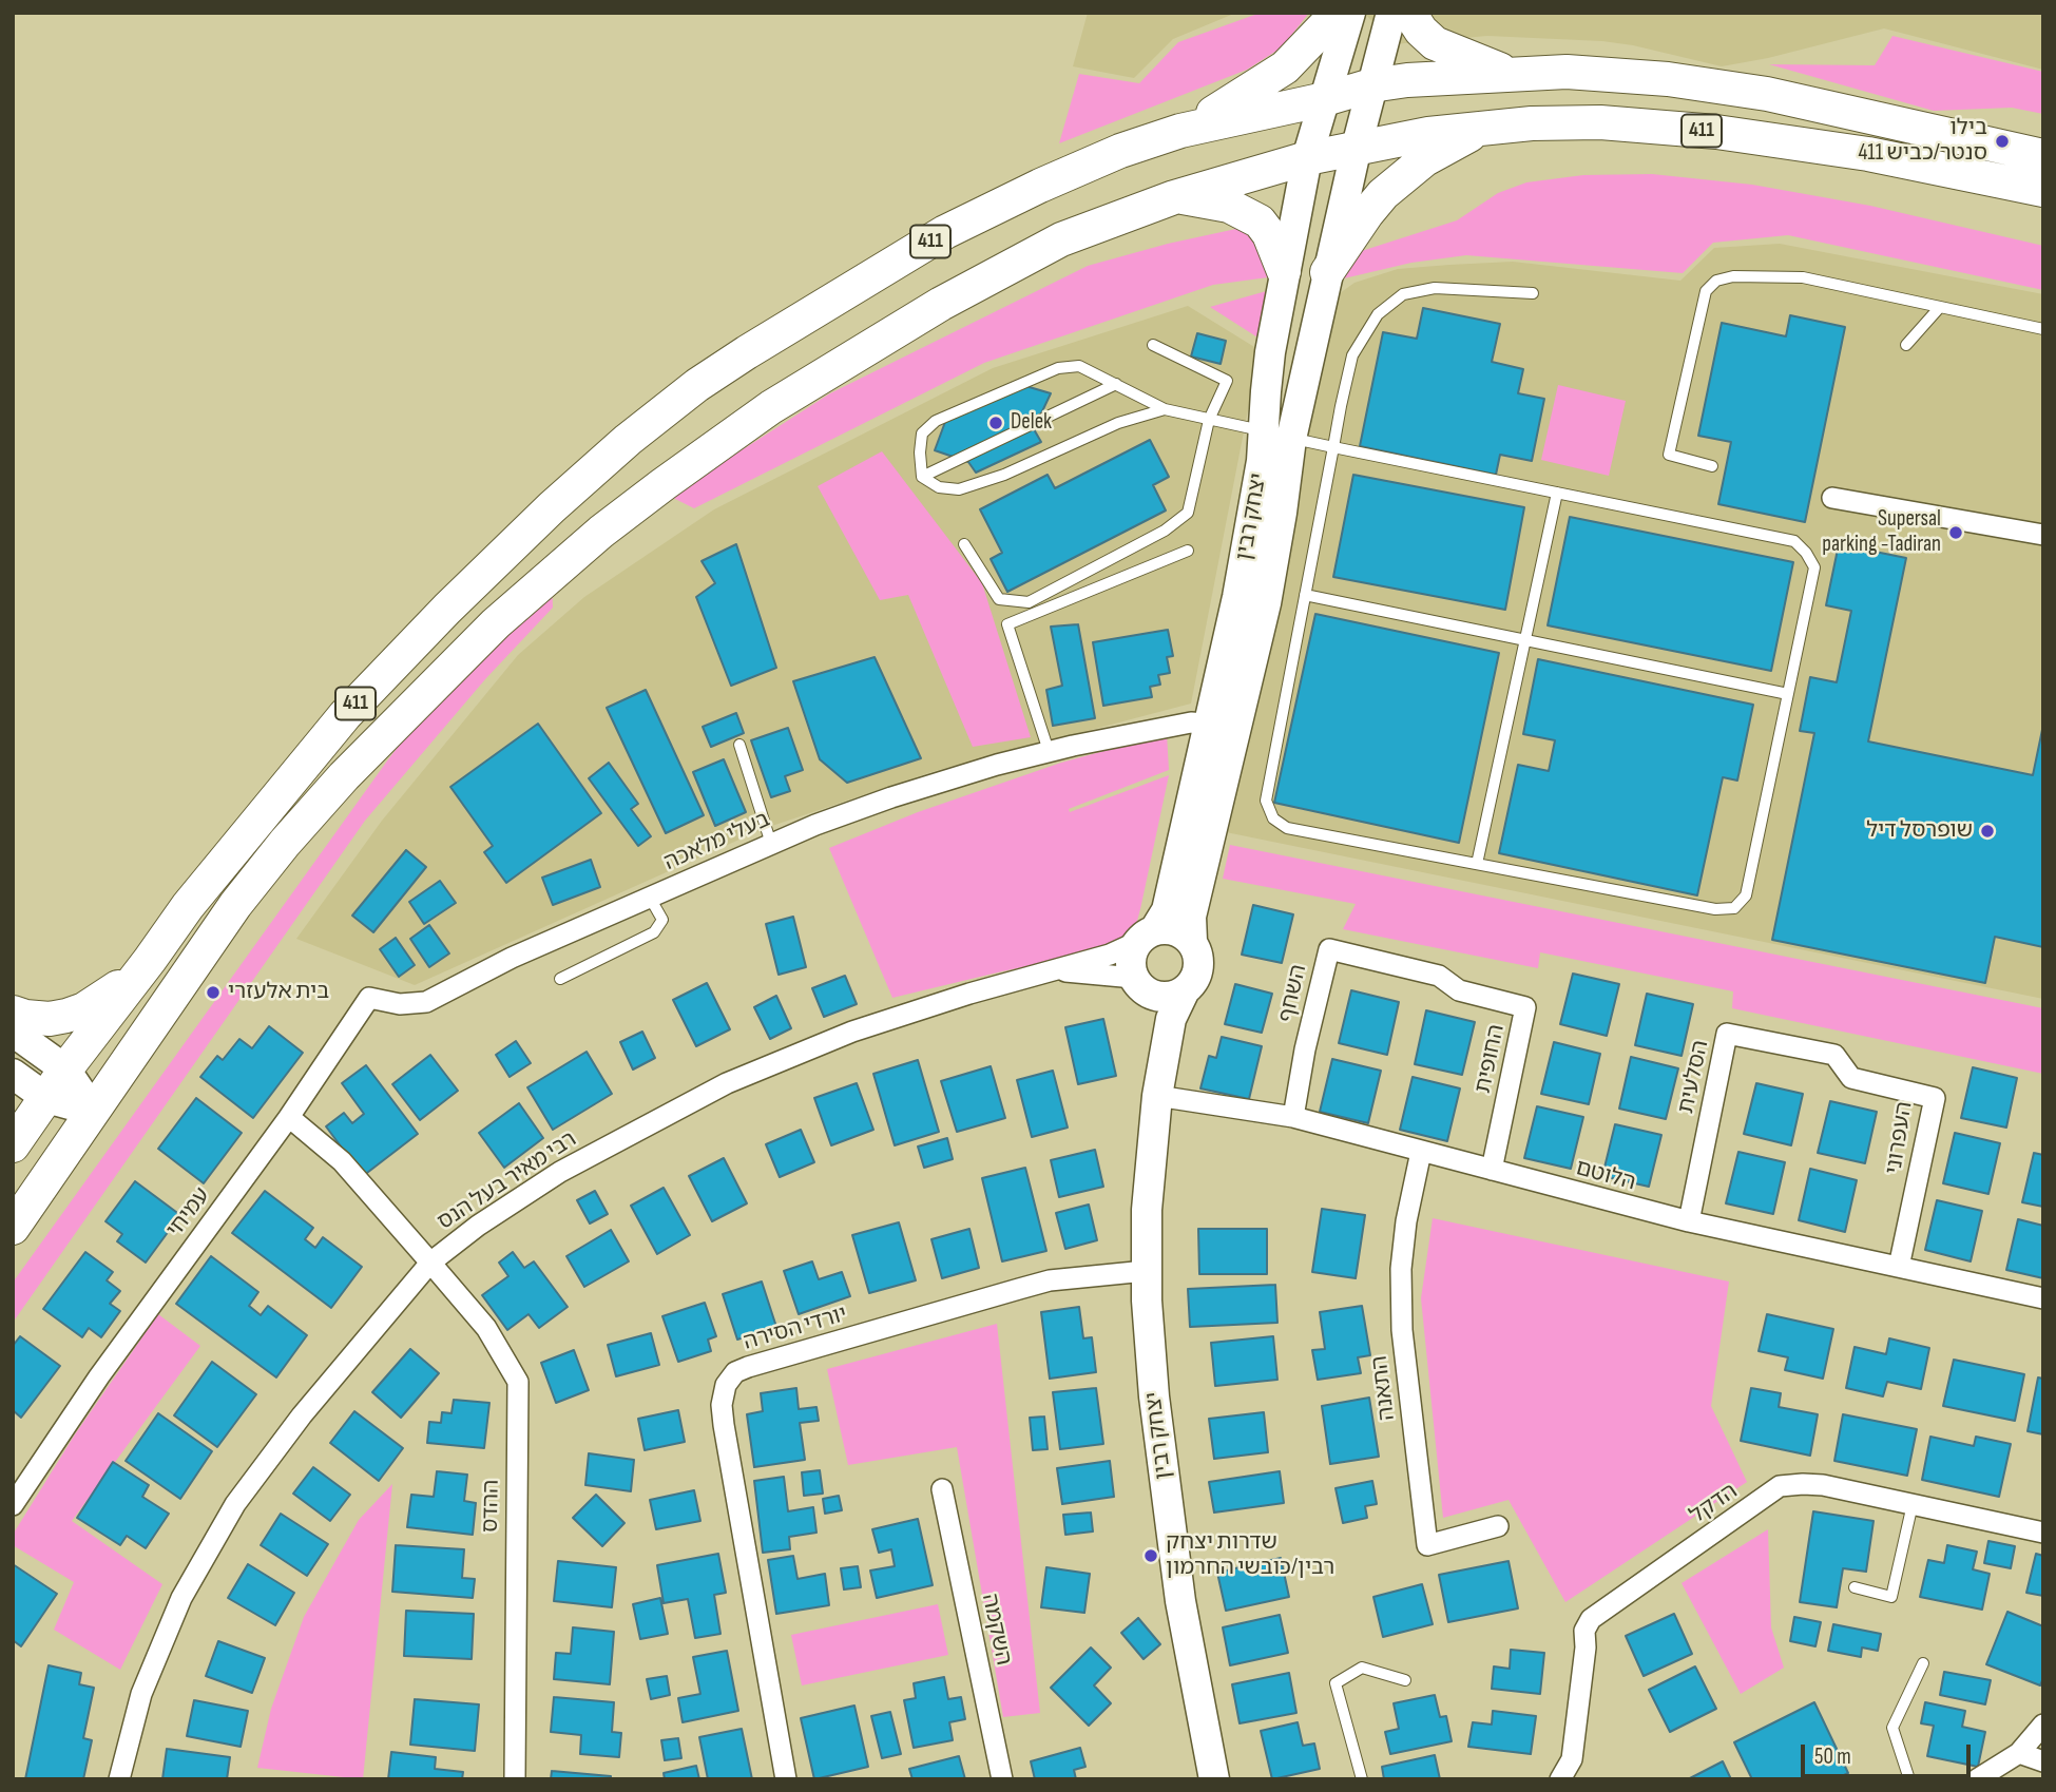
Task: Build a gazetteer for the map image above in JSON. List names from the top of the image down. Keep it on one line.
{"streets":{"main road":["411"],"street":["יצחק רבין","בעלי מלאכה","השחף","החופית","הסלעית","העפרוני","הלוטם","רבי מאיר בעל הנס","עמיחי","יורדי הסירה","התאנה","הדקל","ההדס","השקמה"]},"crossings":[["411","יצחק רבין"],["יצחק רבין","בעלי מלאכה"],["יצחק רבין","הלוטם"],["יצחק רבין","רבי מאיר בעל הנס"],["יצחק רבין","יורדי הסירה"],["בעלי מלאכה","עמיחי"],["השחף","החופית"],["השחף","הלוטם"],["החופית","הלוטם"],["הסלעית","העפרוני"],["הסלעית","הלוטם"],["העפרוני","הלוטם"],["הלוטם","התאנה"],["רבי מאיר בעל הנס","ההדס"]],"places":["בילו סנטר/כביש 411","Delek","Supersal parking -Tadiran","שופרסל דיל","בית אלעזרי","שדרות יצחק רבין/כובשי החרמון"],"scale_bar":"50 m"}
